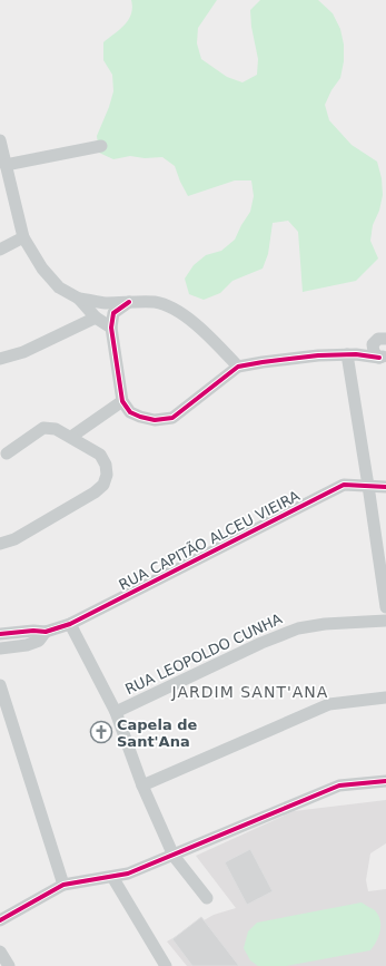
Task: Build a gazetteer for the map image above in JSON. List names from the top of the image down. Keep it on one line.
{"streets":{"street":["RUA CAPITÃO ALCEU VIEIRA","RUA LEOPOLDO CUNHA"]},"districts":["JARDIM SANT'ANA"],"places":{"church":["Capela de Sant'Ana"]}}
